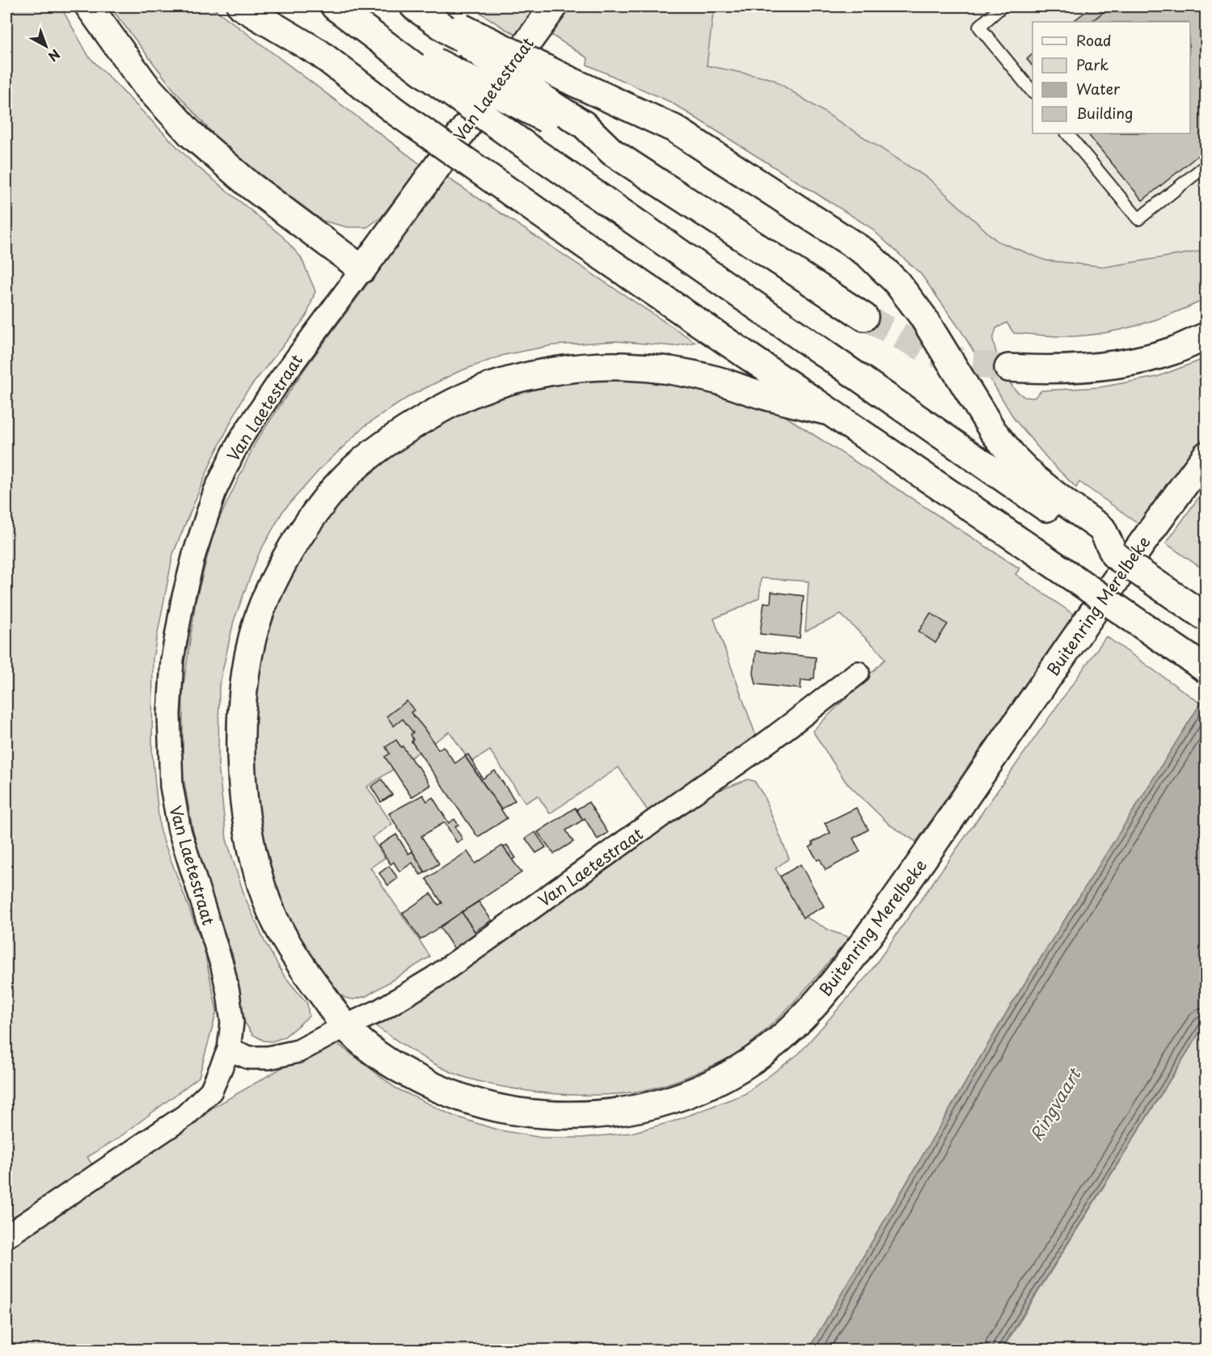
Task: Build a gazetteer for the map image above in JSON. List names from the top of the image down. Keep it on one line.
{"streets":{"main road":["Van Laetestraat","Buitenring Merelbeke"]},"crossings":[["Van Laetestraat","Buitenring Merelbeke"]],"water":["Ringvaart"],"legend":["Road","Park","Water","Building"],"north":"bottom right"}
